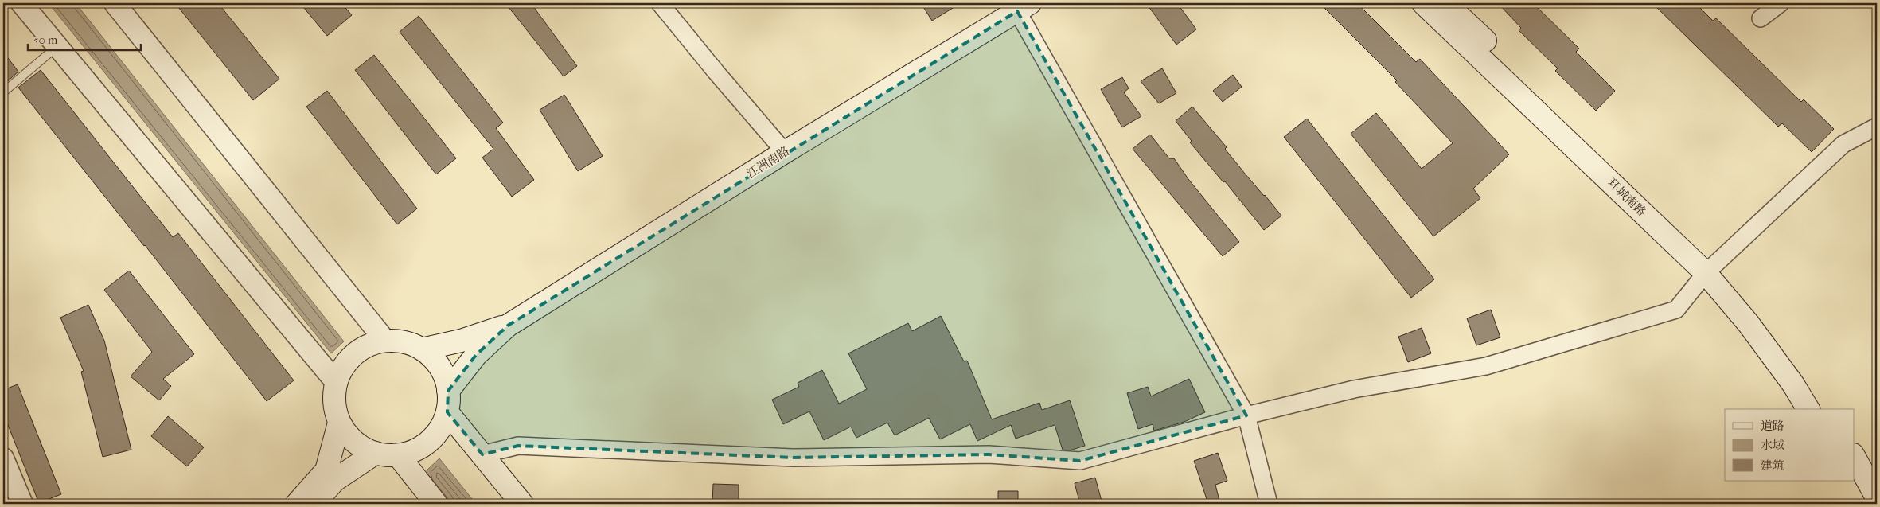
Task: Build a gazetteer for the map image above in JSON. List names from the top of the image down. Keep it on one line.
{"streets":{"main road":["江洲南路","环城南路"]},"legend":["道路","水域","建筑"],"scale_bar":"50 m"}
